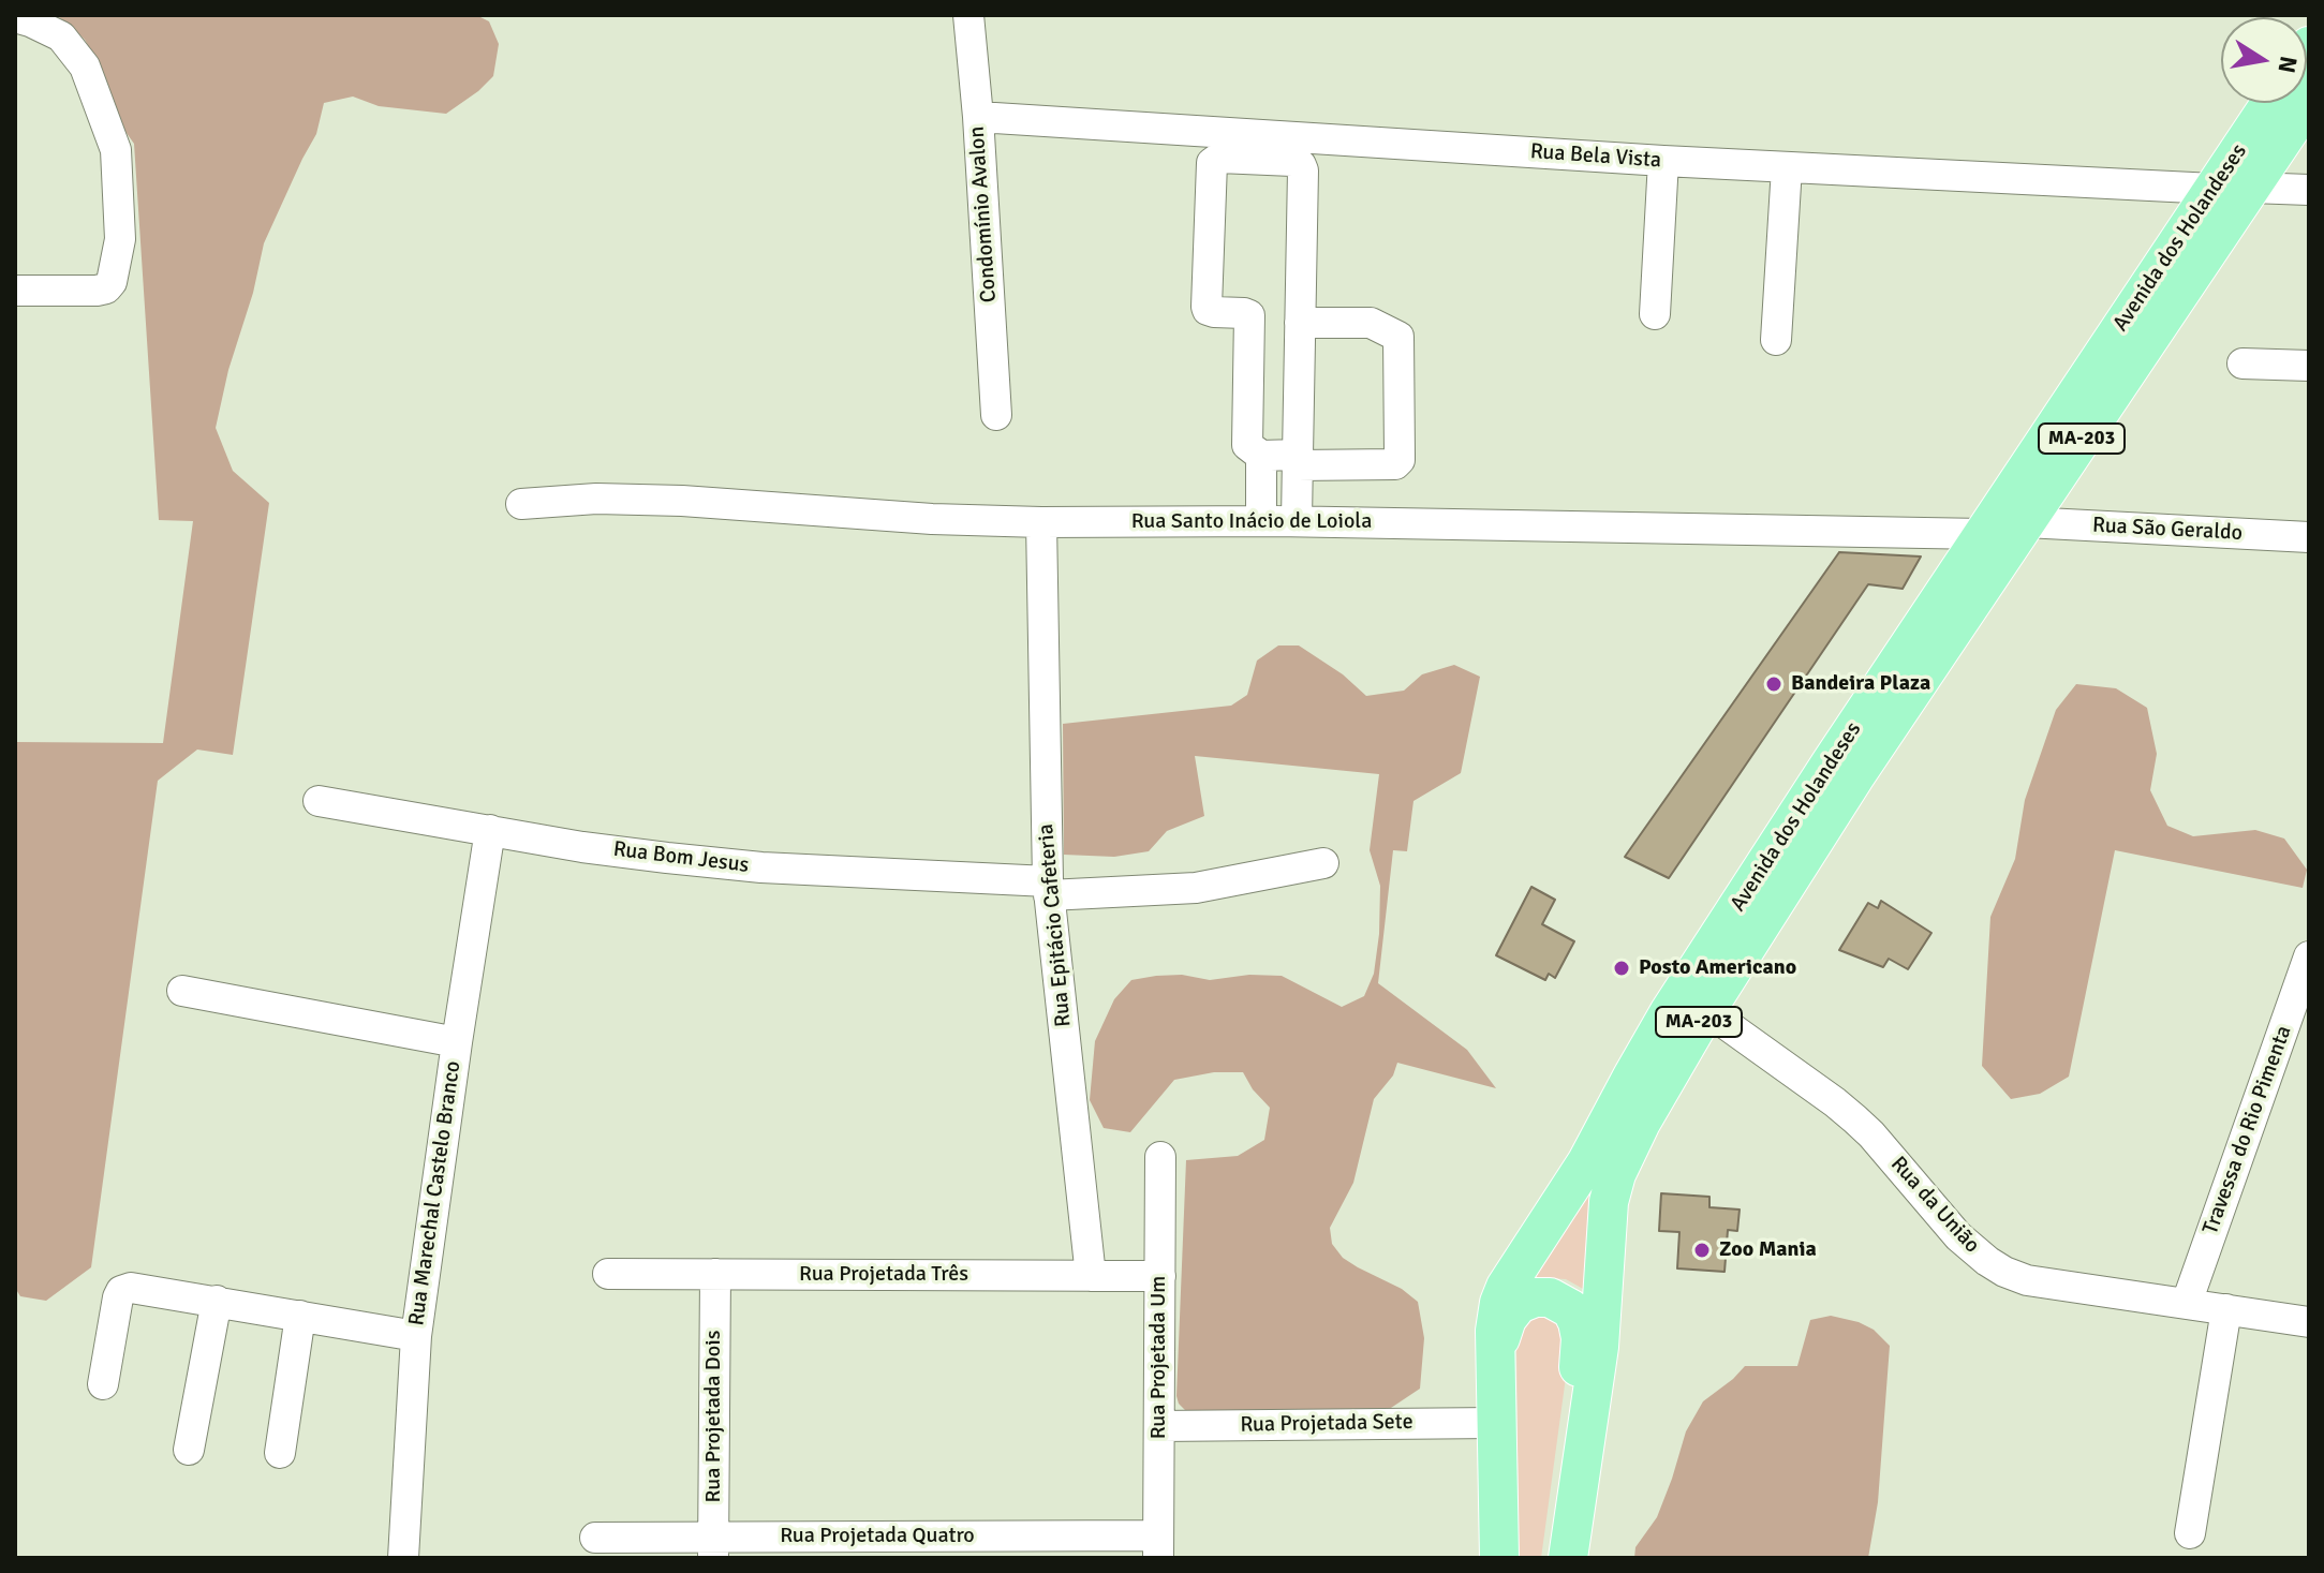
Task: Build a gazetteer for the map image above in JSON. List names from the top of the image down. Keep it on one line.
{"streets":{"main road":["Avenida dos Holandeses","MA-203"],"street":["Rua Bela Vista","Condomínio Avalon","Rua Santo Inácio de Loiola","Rua São Geraldo","Rua Bom Jesus","Rua Epitácio Cafeteria","Travessa do Rio Pimenta","Rua Marechal Castelo Branco","Rua da União","Rua Projetada Três","Rua Projetada Um","Rua Projetada Dois","Rua Projetada Sete","Rua Projetada Quatro"]},"crossings":[["Rua Bela Vista","Condomínio Avalon"],["Rua Bela Vista","Avenida dos Holandeses"],["Avenida dos Holandeses","Rua Santo Inácio de Loiola"],["Avenida dos Holandeses","Rua São Geraldo"],["Avenida dos Holandeses","Rua da União"],["Avenida dos Holandeses","Rua Projetada Sete"],["Rua Santo Inácio de Loiola","Rua Epitácio Cafeteria"],["Rua Bom Jesus","Rua Epitácio Cafeteria"],["Rua Bom Jesus","Rua Marechal Castelo Branco"],["Rua Epitácio Cafeteria","Rua Projetada Três"],["Travessa do Rio Pimenta","Rua da União"],["Rua Projetada Três","Rua Projetada Um"],["Rua Projetada Três","Rua Projetada Dois"],["Rua Projetada Um","Rua Projetada Sete"],["Rua Projetada Um","Rua Projetada Quatro"],["Rua Projetada Dois","Rua Projetada Quatro"]],"places":["Bandeira Plaza","Posto Americano","Zoo Mania"],"north":"right"}
